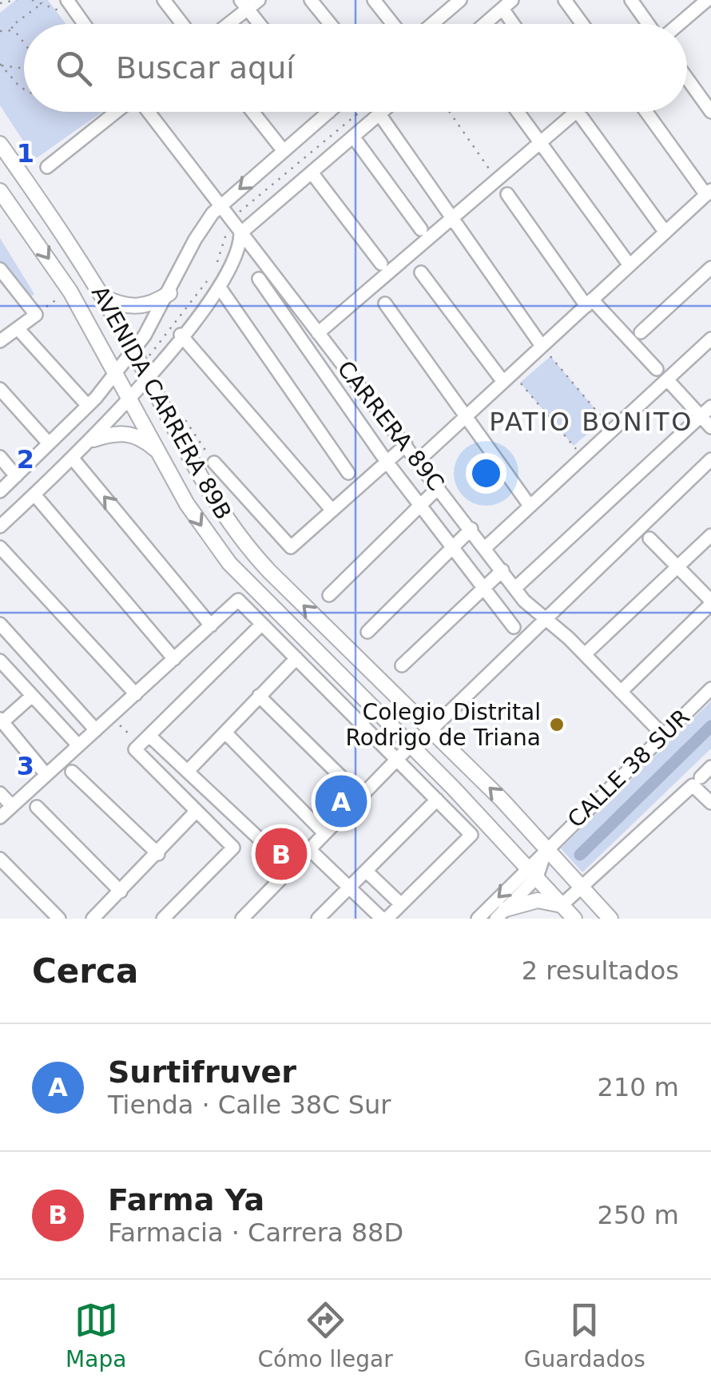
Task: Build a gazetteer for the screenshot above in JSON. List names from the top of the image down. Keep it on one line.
{"streets":{"main road":["AVENIDA CARRERA 89B"],"street":["CARRERA 89C","CALLE 38 SUR"]},"crossings":[["AVENIDA CARRERA 89B","CALLE 38 SUR"],["CARRERA 89C","CALLE 38 SUR"]],"districts":["PATIO BONITO"],"places":["Colegio Distrital Rodrigo de Triana"],"page":{"search":"Buscar aquí","pins":["A","B"],"heading":["Cerca","2 resultados"],"list":[{"mark":"A","name":"Surtifruver","note":"Tienda · Calle 38C Sur","value":"210 m"},{"mark":"B","name":"Farma Ya","note":"Farmacia · Carrera 88D","value":"250 m"}],"nav":["Mapa","Cómo llegar","Guardados"]},"grid":{"rows":["1","2","3"]}}
